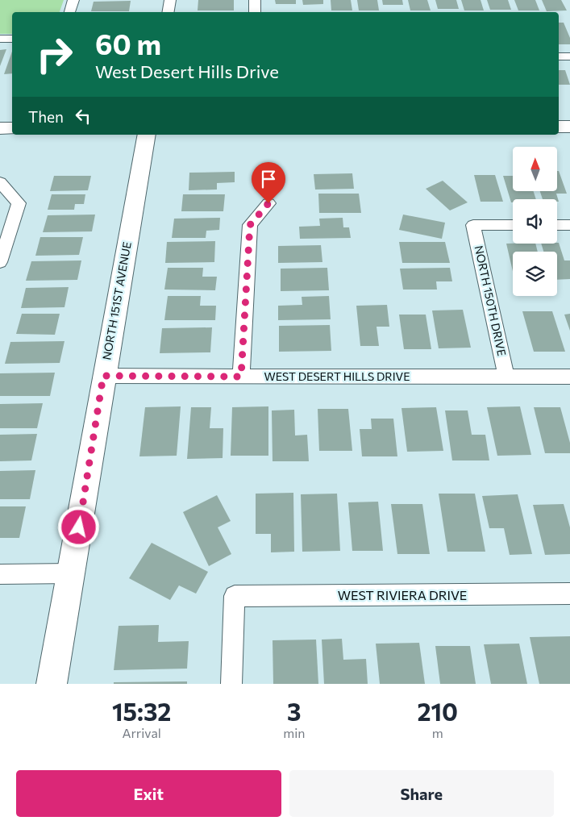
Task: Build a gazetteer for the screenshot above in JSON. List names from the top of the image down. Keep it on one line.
{"streets":{"street":["NORTH 151ST AVENUE","NORTH 150TH DRIVE","WEST DESERT HILLS DRIVE","WEST RIVIERA DRIVE"]},"crossings":[["NORTH 151ST AVENUE","WEST DESERT HILLS DRIVE"],["NORTH 150TH DRIVE","WEST DESERT HILLS DRIVE"]],"north":"top","page":{"turn":["60 m","West Desert Hills Drive"],"then":"Then","eta":["15:32","Arrival","3","min","210","m"],"buttons":["Exit","Share"]}}
